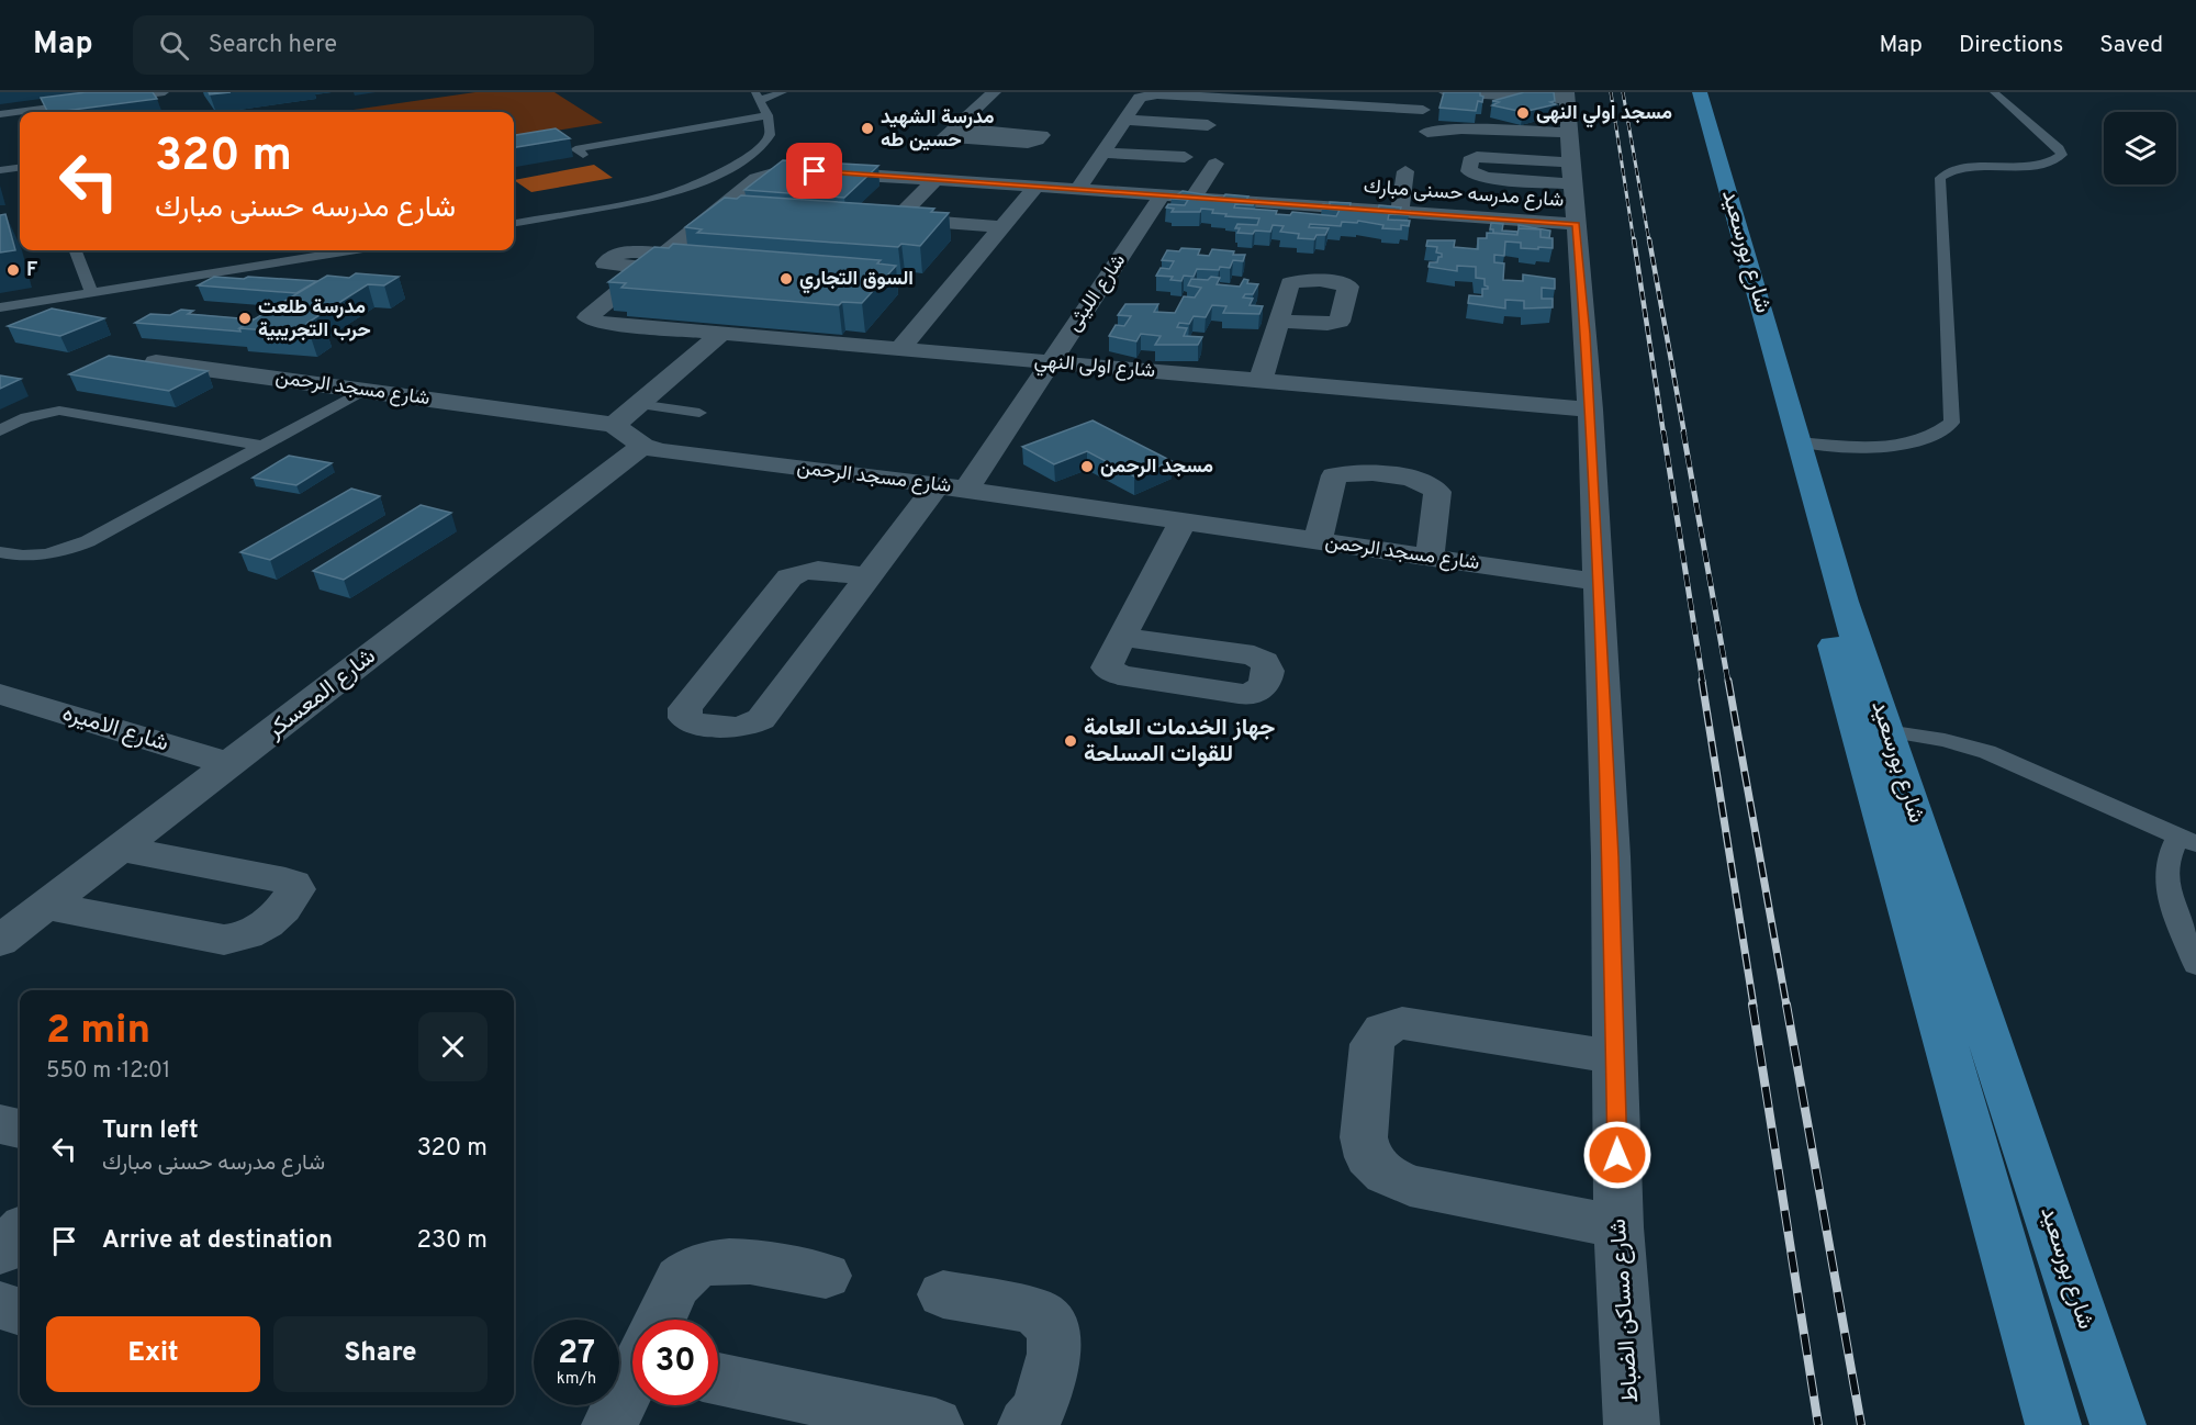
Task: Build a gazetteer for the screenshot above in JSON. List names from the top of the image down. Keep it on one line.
{"streets":{"main road":["شارع بورسعيد"],"street":["شارع مدرسه حسنى مبارك","شارع الليثى","شارع اولى النهي","شارع مسجد الرحمن","شارع المعسكر","شارع الاميره","شارع مساكن الضباط"]},"crossings":[["شارع مدرسه حسنى مبارك","شارع الليثى"],["شارع مدرسه حسنى مبارك","شارع مساكن الضباط"],["شارع الليثى","شارع اولى النهي"],["شارع الليثى","شارع مسجد الرحمن"],["شارع اولى النهي","شارع مساكن الضباط"],["شارع مسجد الرحمن","شارع المعسكر"],["شارع مسجد الرحمن","شارع مساكن الضباط"],["شارع المعسكر","شارع الاميره"]],"places":["مسجد اولي النهى","مدرسة الشهيد حسين طه","F","السوق التجاري","مدرسة طلعت حرب التجريبية","مسجد الرحمن","جهاز الخدمات العامة للقوات المسلحة"],"page":{"header":"Map","search":"Search here","nav":["Map","Directions","Saved"],"turn":["320 m","شارع مدرسه حسنى مبارك"],"heading":["2 min","550 m · 12:01"],"list":[{"name":"Turn left","note":"شارع مدرسه حسنى مبارك","value":"320 m"},{"name":"Arrive at destination","value":"230 m"}],"buttons":["Exit","Share"],"speed":"27 km/h","limit":"30"}}
